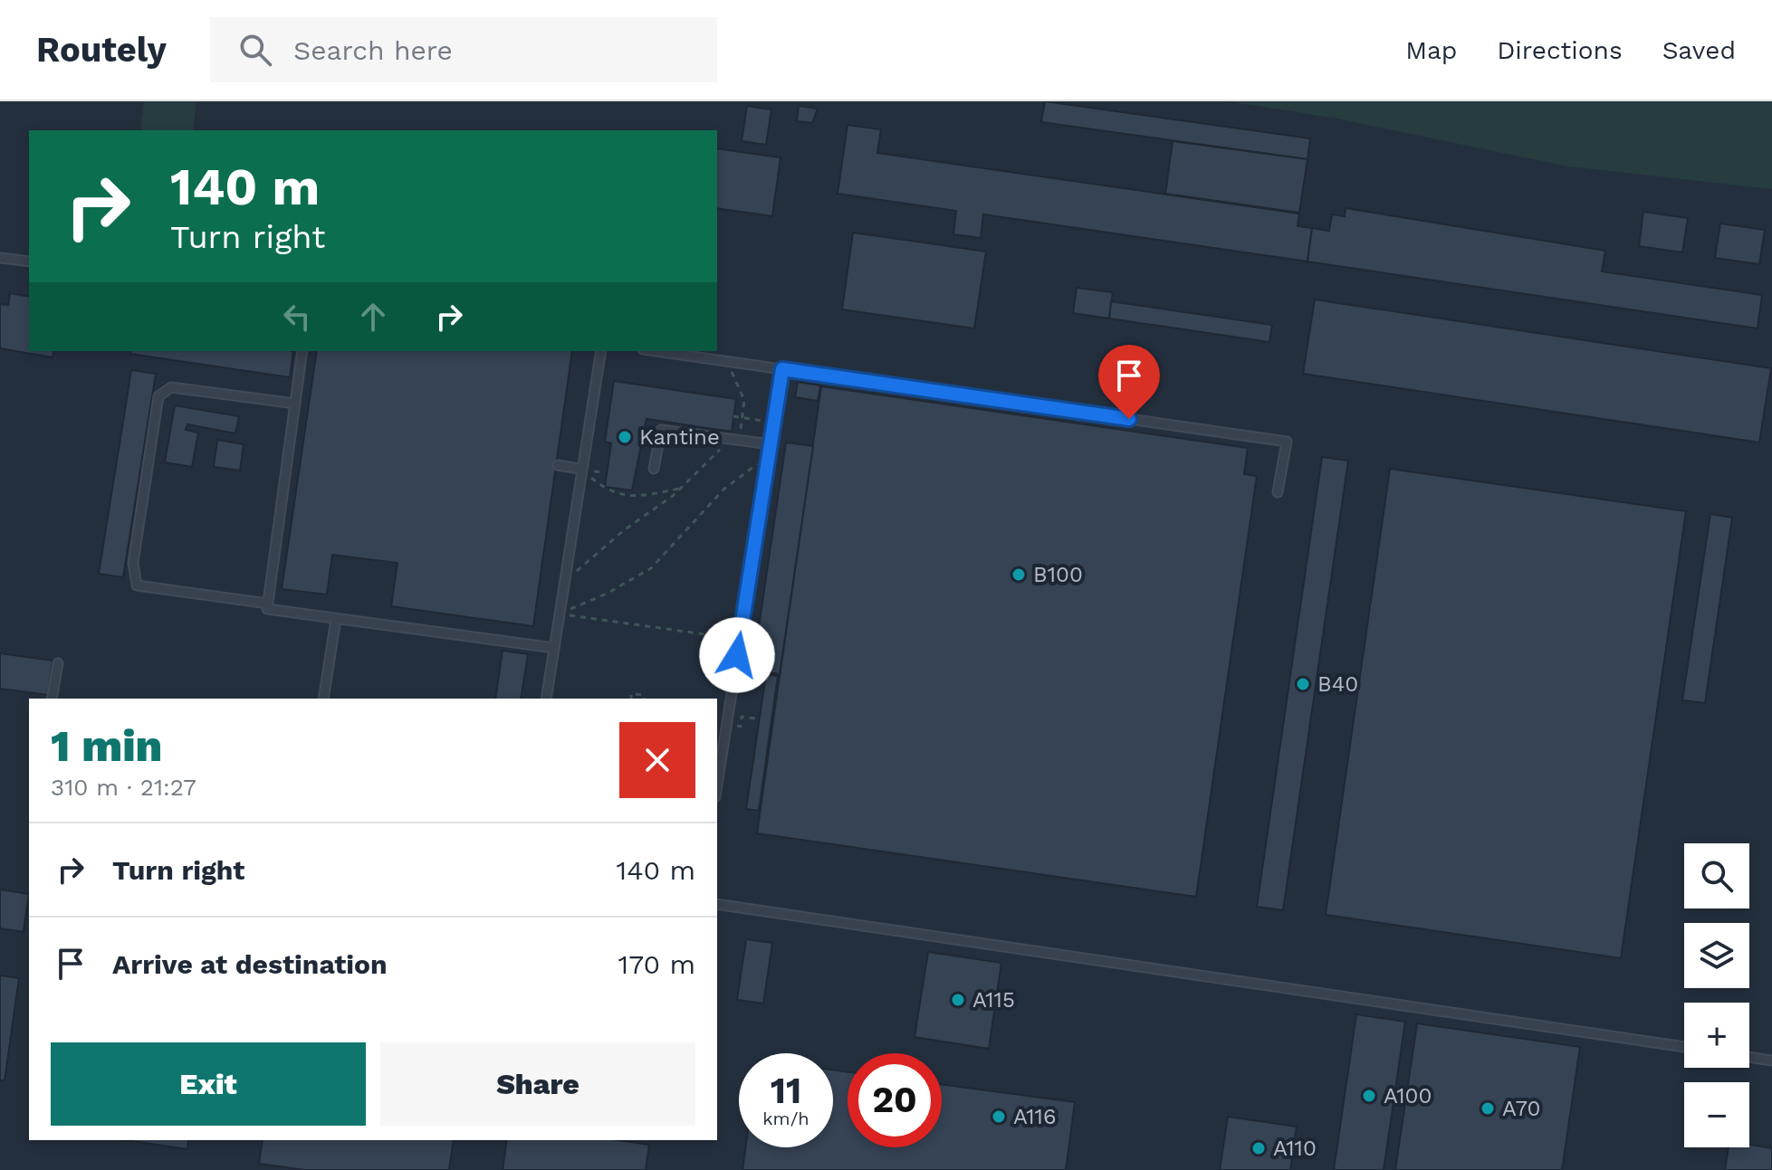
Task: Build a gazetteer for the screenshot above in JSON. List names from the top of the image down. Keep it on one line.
{"places":["Kantine","B100","B40","A115","A100","A70","A116","A110"],"page":{"header":"Routely","search":"Search here","nav":["Map","Directions","Saved"],"turn":["140 m","Turn right"],"heading":["1 min","310 m · 21:27"],"list":[{"name":"Turn right","value":"140 m"},{"name":"Arrive at destination","value":"170 m"}],"map_buttons":["+","−"],"buttons":["Exit","Share"],"speed":"11 km/h","limit":"20"}}
